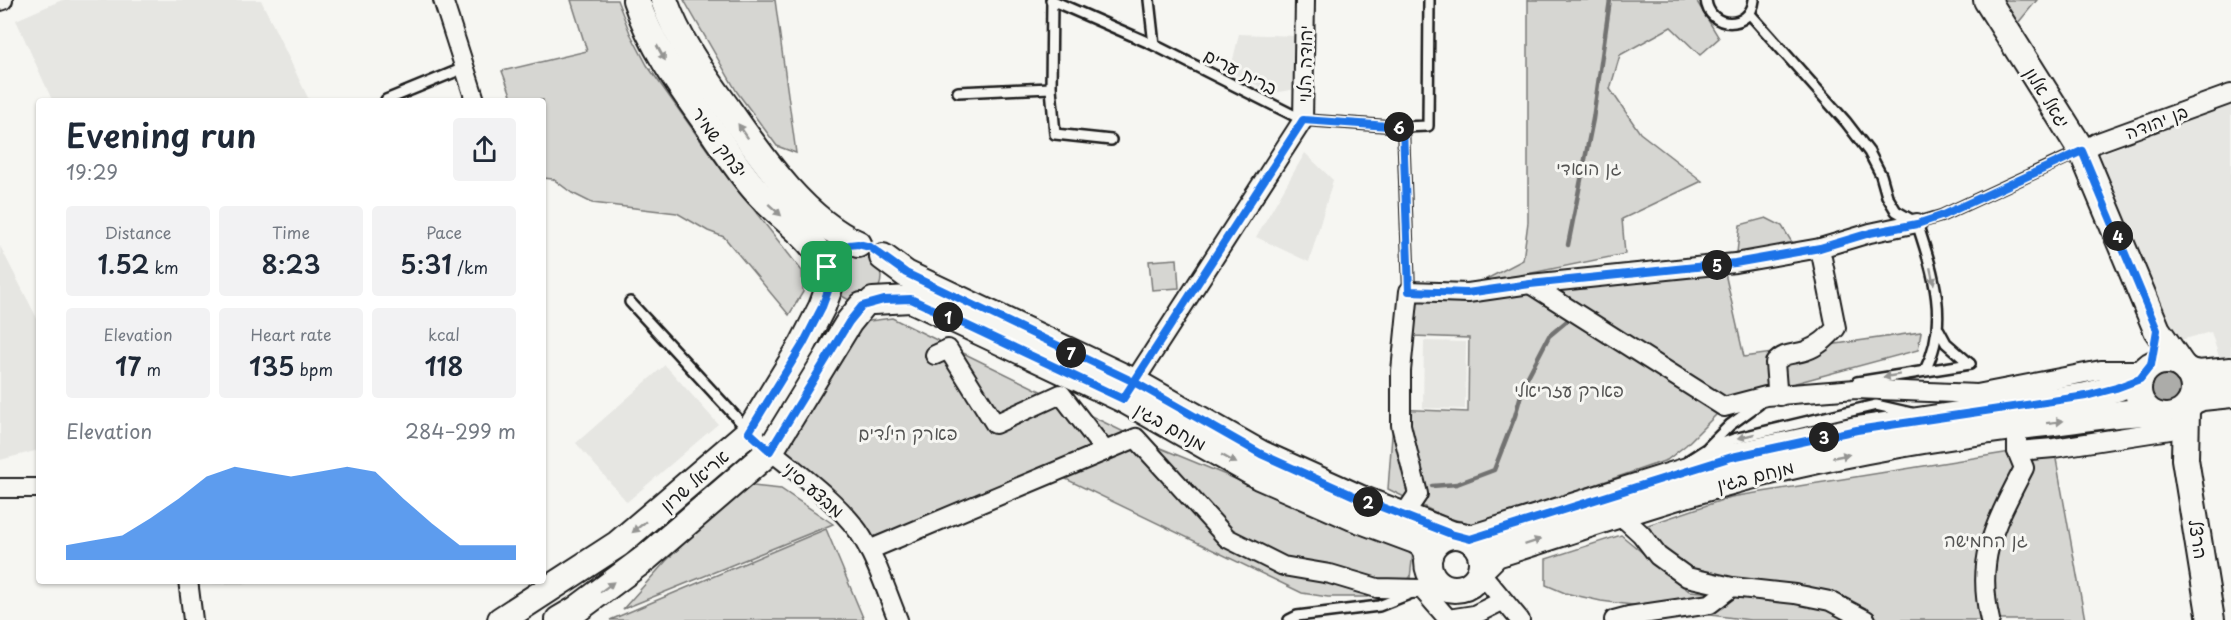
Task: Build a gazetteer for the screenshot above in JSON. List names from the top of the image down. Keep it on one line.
{"streets":{"main road":["יגאל אלון","יצחק שמיר","מנחם בגין","אריאל שרון","הרצל"],"street":["יהודה הלוי","בן יהודה","מבצע סיני"],"lane":["ברית ערים"]},"crossings":[["יהודה הלוי","ברית ערים"],["יהודה הלוי","מנחם בגין"],["יגאל אלון","בן יהודה"],["יגאל אלון","מנחם בגין"],["יגאל אלון","הרצל"],["יצחק שמיר","מנחם בגין"],["יצחק שמיר","אריאל שרון"],["מנחם בגין","אריאל שרון"],["מנחם בגין","הרצל"],["אריאל שרון","מבצע סיני"]],"parks":["גן הואדי","פארק עזריאלי","פארק הילדים","גן החמישה"],"page":{"heading":["Evening run","19:29"],"pins":["6","4","5","1","7","3","2"],"stats":[["Distance","1.52 km"],["Time","8:23"],["Pace","5:31 /km"],["Elevation","17 m"],["Heart rate","135 bpm"],["kcal","118"]],"chart":["Elevation","284–299 m"]}}
